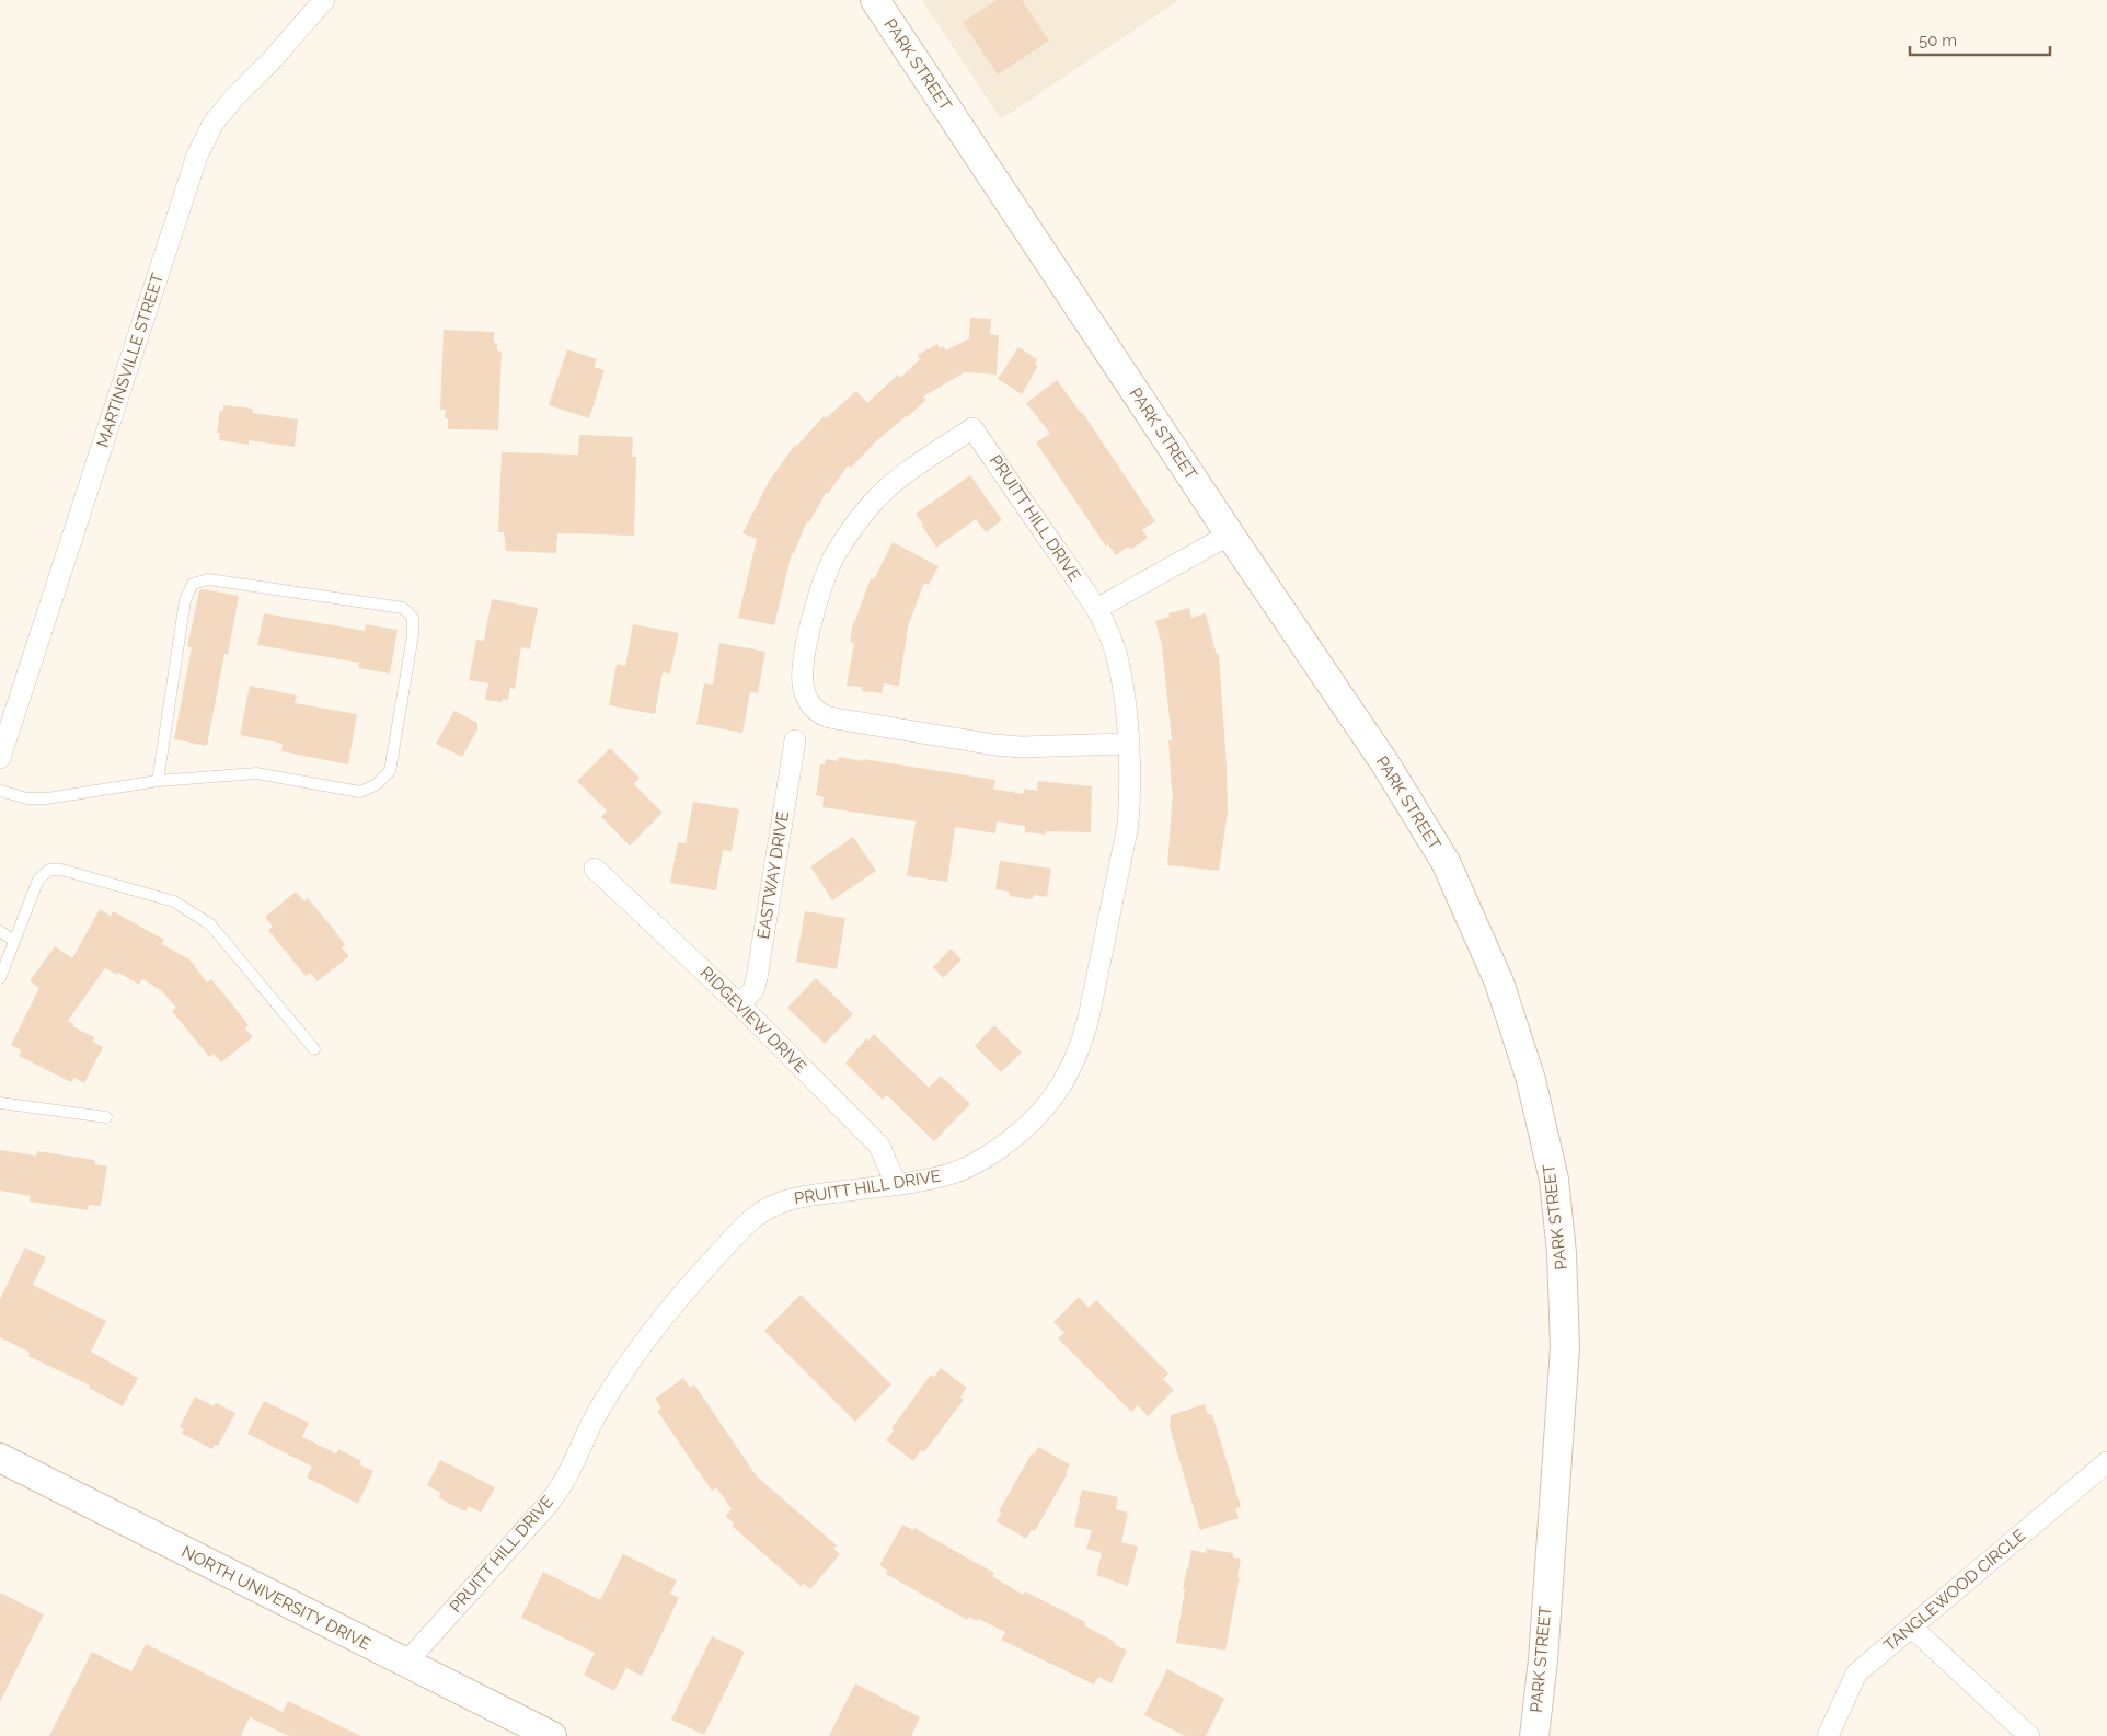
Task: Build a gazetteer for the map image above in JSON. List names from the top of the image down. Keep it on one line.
{"streets":{"street":["PARK STREET","MARTINSVILLE STREET","PRUITT HILL DRIVE","EASTWAY DRIVE","RIDGEVIEW DRIVE","TANGLEWOOD CIRCLE","NORTH UNIVERSITY DRIVE"]},"crossings":[["PRUITT HILL DRIVE","RIDGEVIEW DRIVE"],["PRUITT HILL DRIVE","NORTH UNIVERSITY DRIVE"],["EASTWAY DRIVE","RIDGEVIEW DRIVE"]],"scale_bar":"50 m"}
